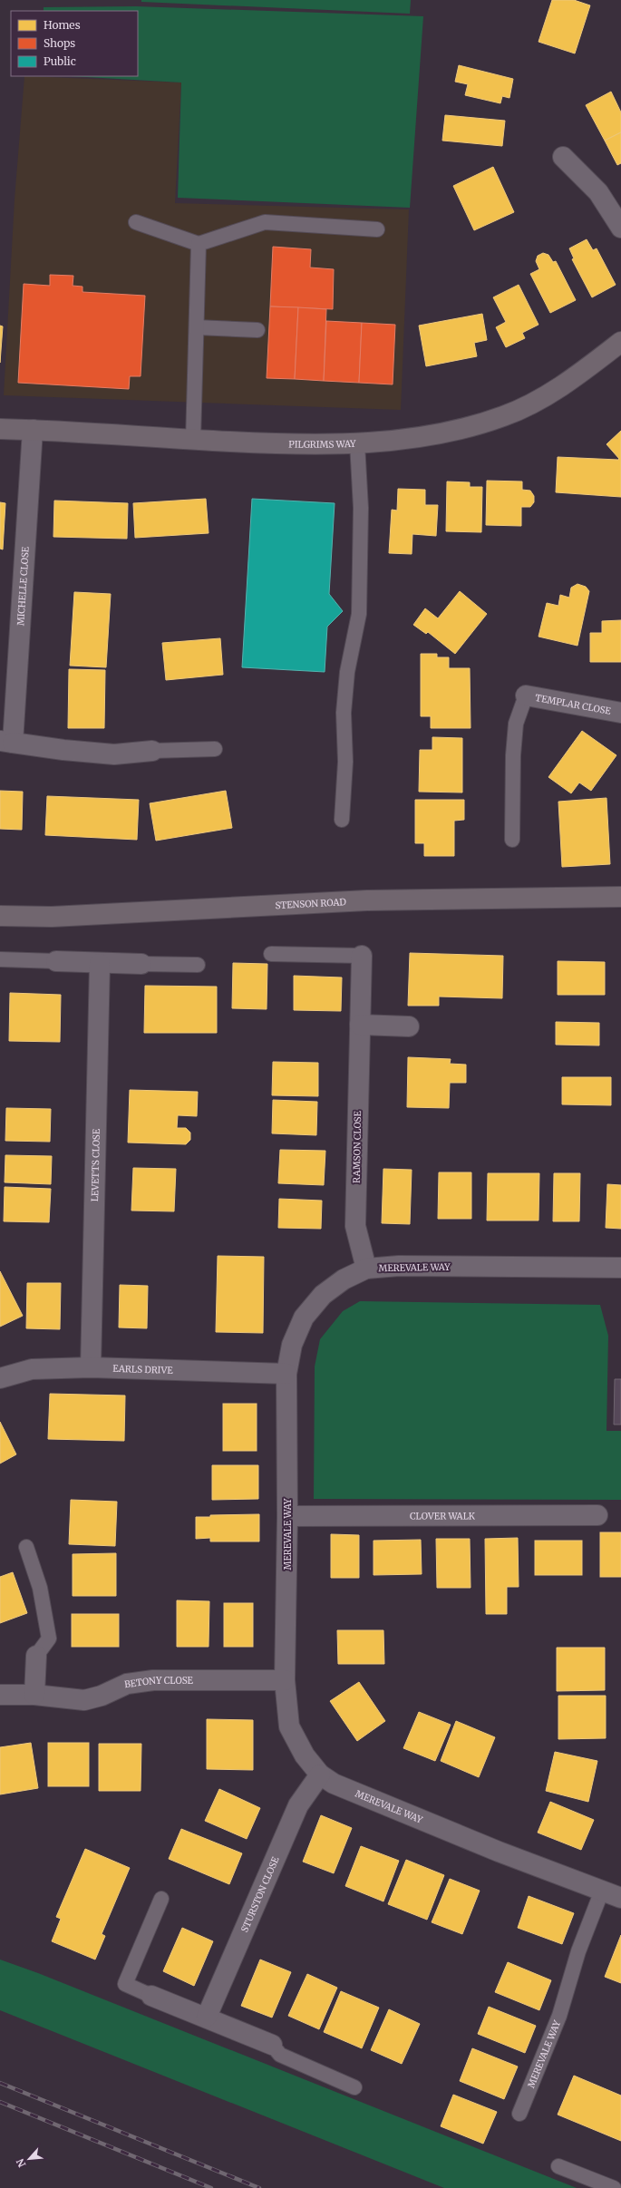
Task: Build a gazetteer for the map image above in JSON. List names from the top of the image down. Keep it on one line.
{"streets":{"street":["PILGRIMS WAY","MICHELLE CLOSE","TEMPLAR CLOSE","STENSON ROAD","RAMSON CLOSE","LEVETTS CLOSE","MEREVALE WAY","EARLS DRIVE","CLOVER WALK","BETONY CLOSE","STURSTON CLOSE"]},"crossings":[["PILGRIMS WAY","MICHELLE CLOSE"],["RAMSON CLOSE","MEREVALE WAY"],["LEVETTS CLOSE","EARLS DRIVE"],["MEREVALE WAY","EARLS DRIVE"],["MEREVALE WAY","CLOVER WALK"],["MEREVALE WAY","BETONY CLOSE"],["MEREVALE WAY","STURSTON CLOSE"]],"legend":["Homes","Shops","Public"],"north":"bottom left"}
